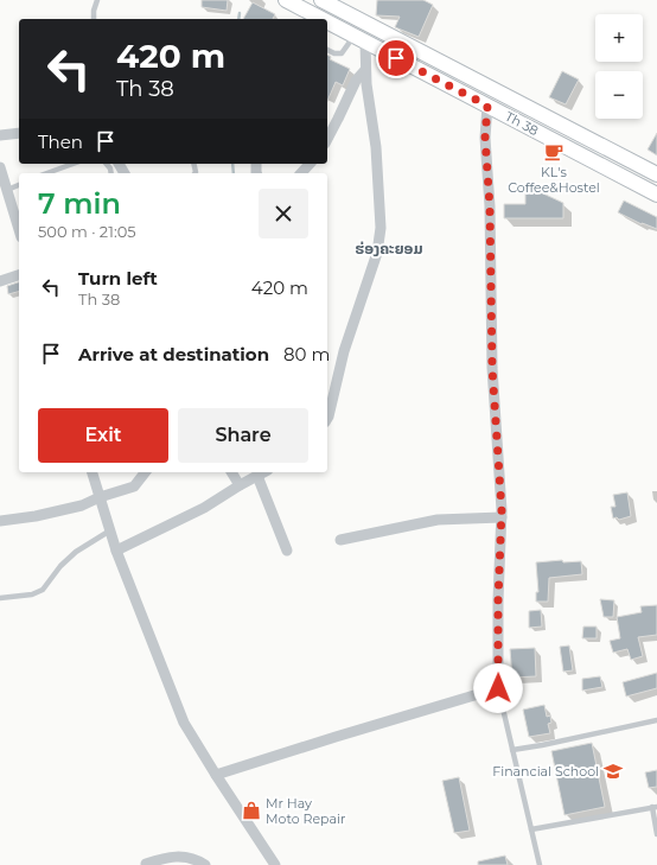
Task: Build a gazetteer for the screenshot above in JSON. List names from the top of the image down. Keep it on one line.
{"streets":{"street":["Th 38"]},"districts":["ຮ່ອງຄະຍອມ"],"places":{"cafe":["KL's Coffee&Hostel"],"school or university":["Financial School"],"shop":["Mr Hay Moto Repair"]},"page":{"map_buttons":["+","−"],"turn":["420 m","Th 38"],"then":"Then","heading":["7 min","500 m · 21:05"],"list":[{"name":"Turn left","note":"Th 38","value":"420 m"},{"name":"Arrive at destination","value":"80 m"}],"buttons":["Exit","Share"]}}
